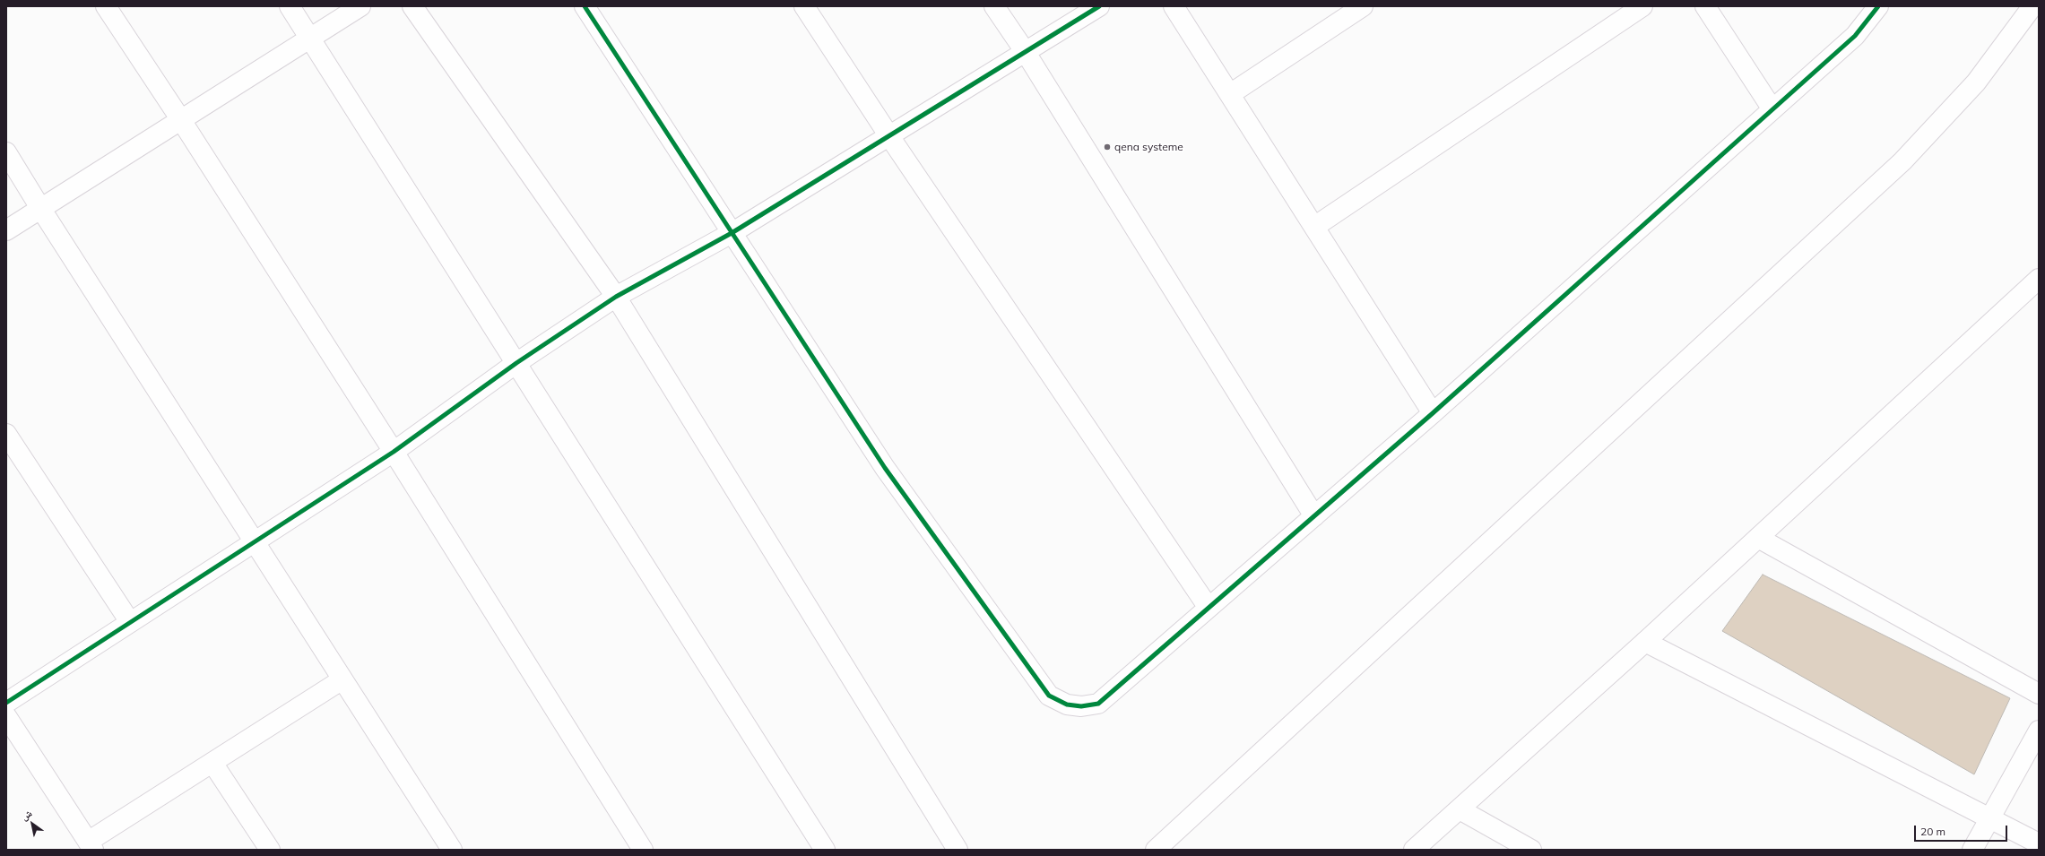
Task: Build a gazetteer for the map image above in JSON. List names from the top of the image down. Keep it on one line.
{"places":["qena systeme"],"scale_bar":"20 m","north":"top left"}
